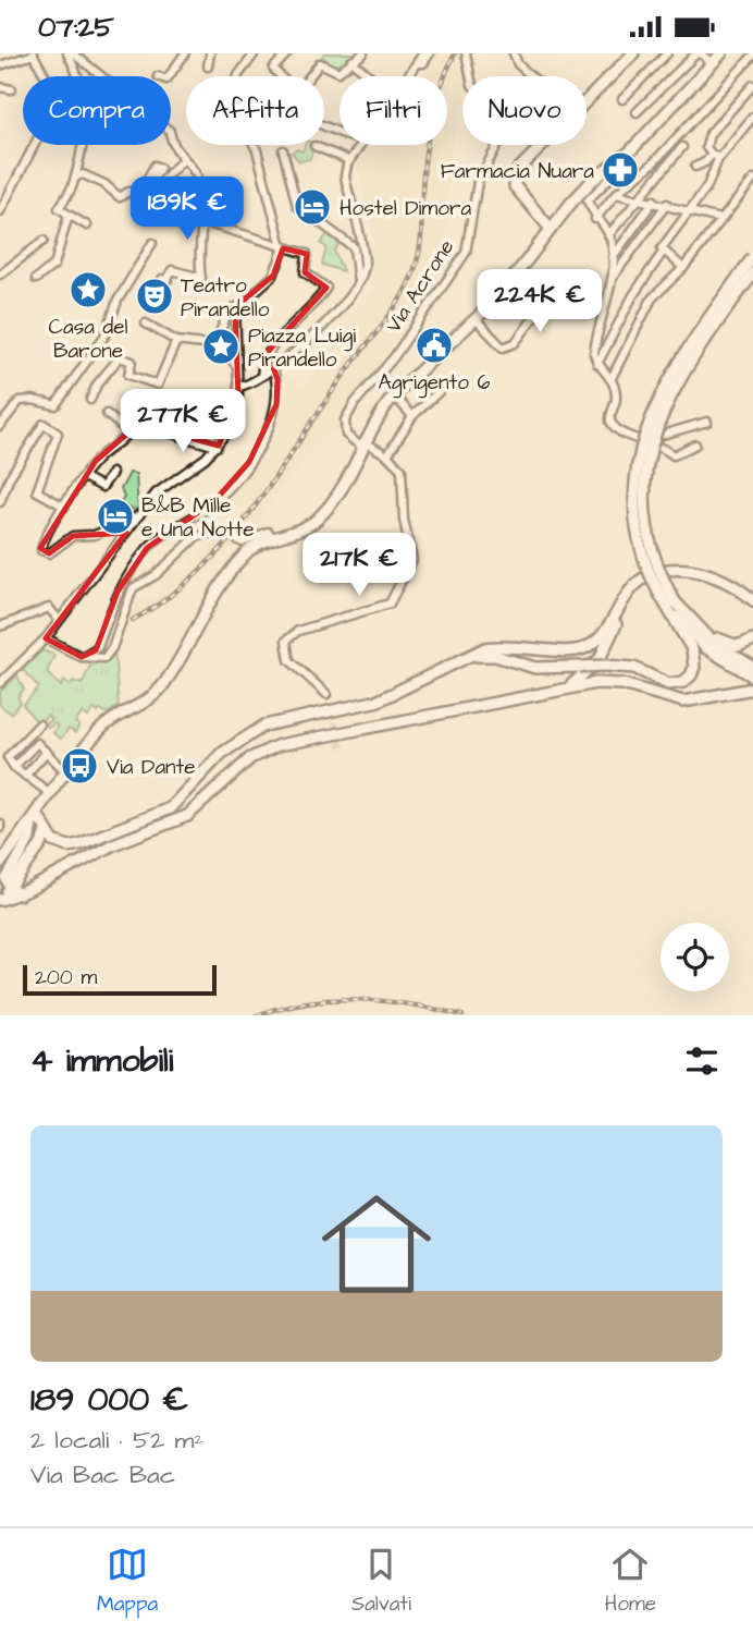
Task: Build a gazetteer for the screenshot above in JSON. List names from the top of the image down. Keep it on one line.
{"streets":{"street":["Via Acrone"]},"places":{"pharmacy":["Farmacia Nuara"],"hotel":["Hostel Dimora","B&B Mille e Una Notte"],"place":["Casa del Barone","Piazza Luigi Pirandello"],"theatre":["Teatro Pirandello"],"public building":["Agrigento 6"],"bus stop":["Via Dante"]},"scale_bar":"200 m","page":{"status":"07:25","chip":["Compra","Affitta","Filtri","Nuovo"],"price":["189K €","224K €","277K €","217K €"],"scale":"200 m","heading":"4 immobili","list":[{"name":"189 000 €","note":"2 locali · 52 m² · Via Bac Bac"}],"tabs":["Mappa","Salvati","Home"]}}
